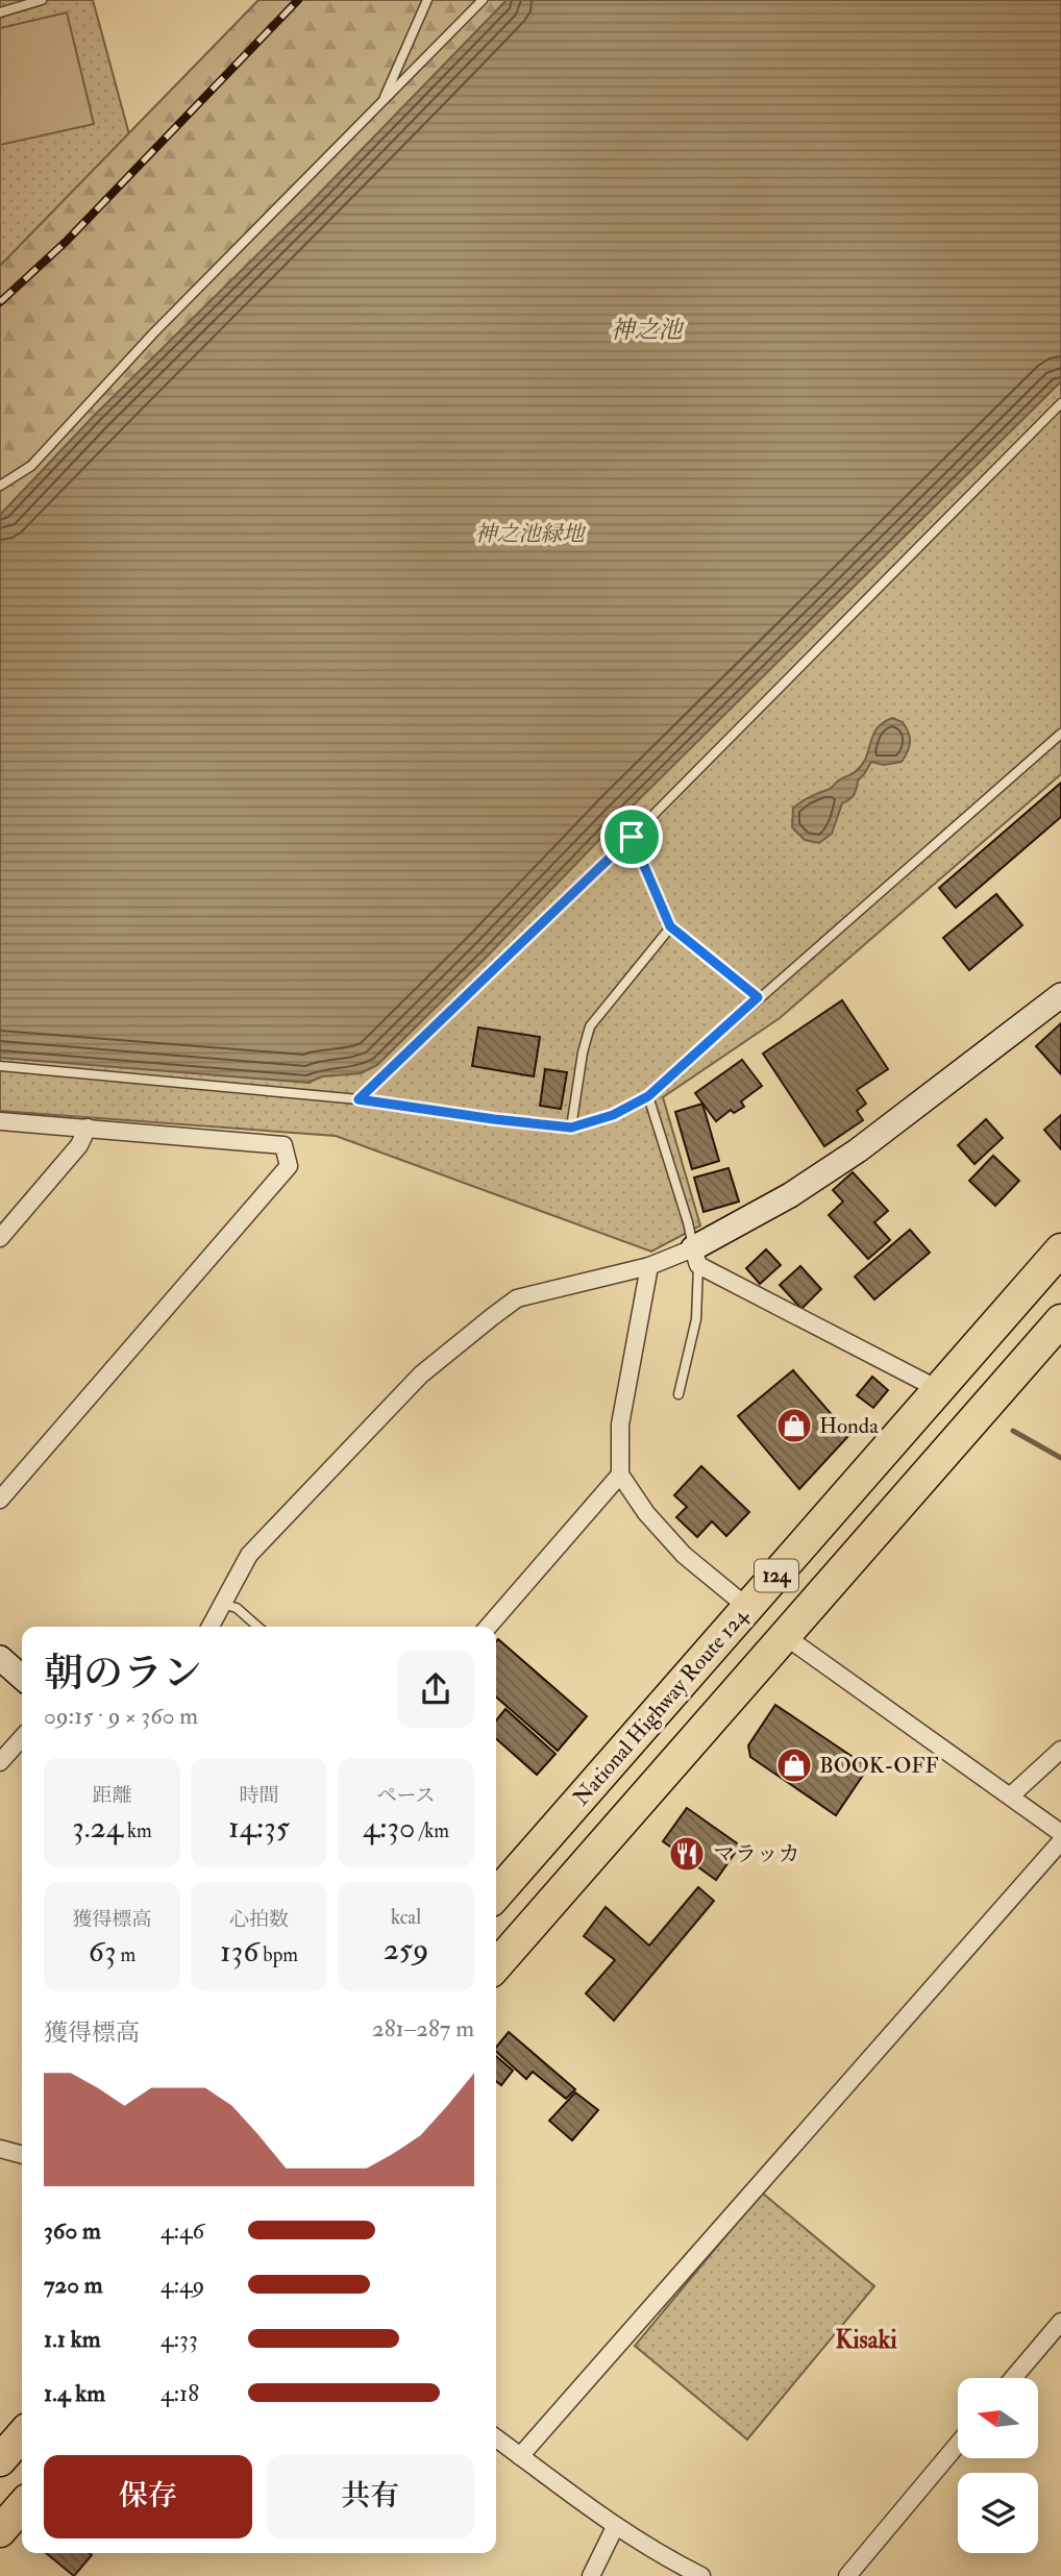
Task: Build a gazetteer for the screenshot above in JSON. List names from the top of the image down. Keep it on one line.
{"streets":{"highway":["124","National Highway Route 124"]},"districts":["Kisaki"],"water":["神之池"],"parks":["神之池緑地"],"places":{"shop":["Honda","BOOK-OFF"],"restaurant":["マラッカ"]},"north":"left","page":{"heading":["朝のラン","09:15 · 9 × 360 m"],"stats":[["距離","3.24 km"],["時間","14:35"],["ペース","4:30 /km"],["獲得標高","63 m"],["心拍数","136 bpm"],["kcal","259"]],"chart":["獲得標高","281–287 m"],"list":[{"name":"360 m","note":"4:46"},{"name":"720 m","note":"4:49"},{"name":"1.1 km","note":"4:33"},{"name":"1.4 km","note":"4:18"}],"buttons":["保存","共有"]}}
